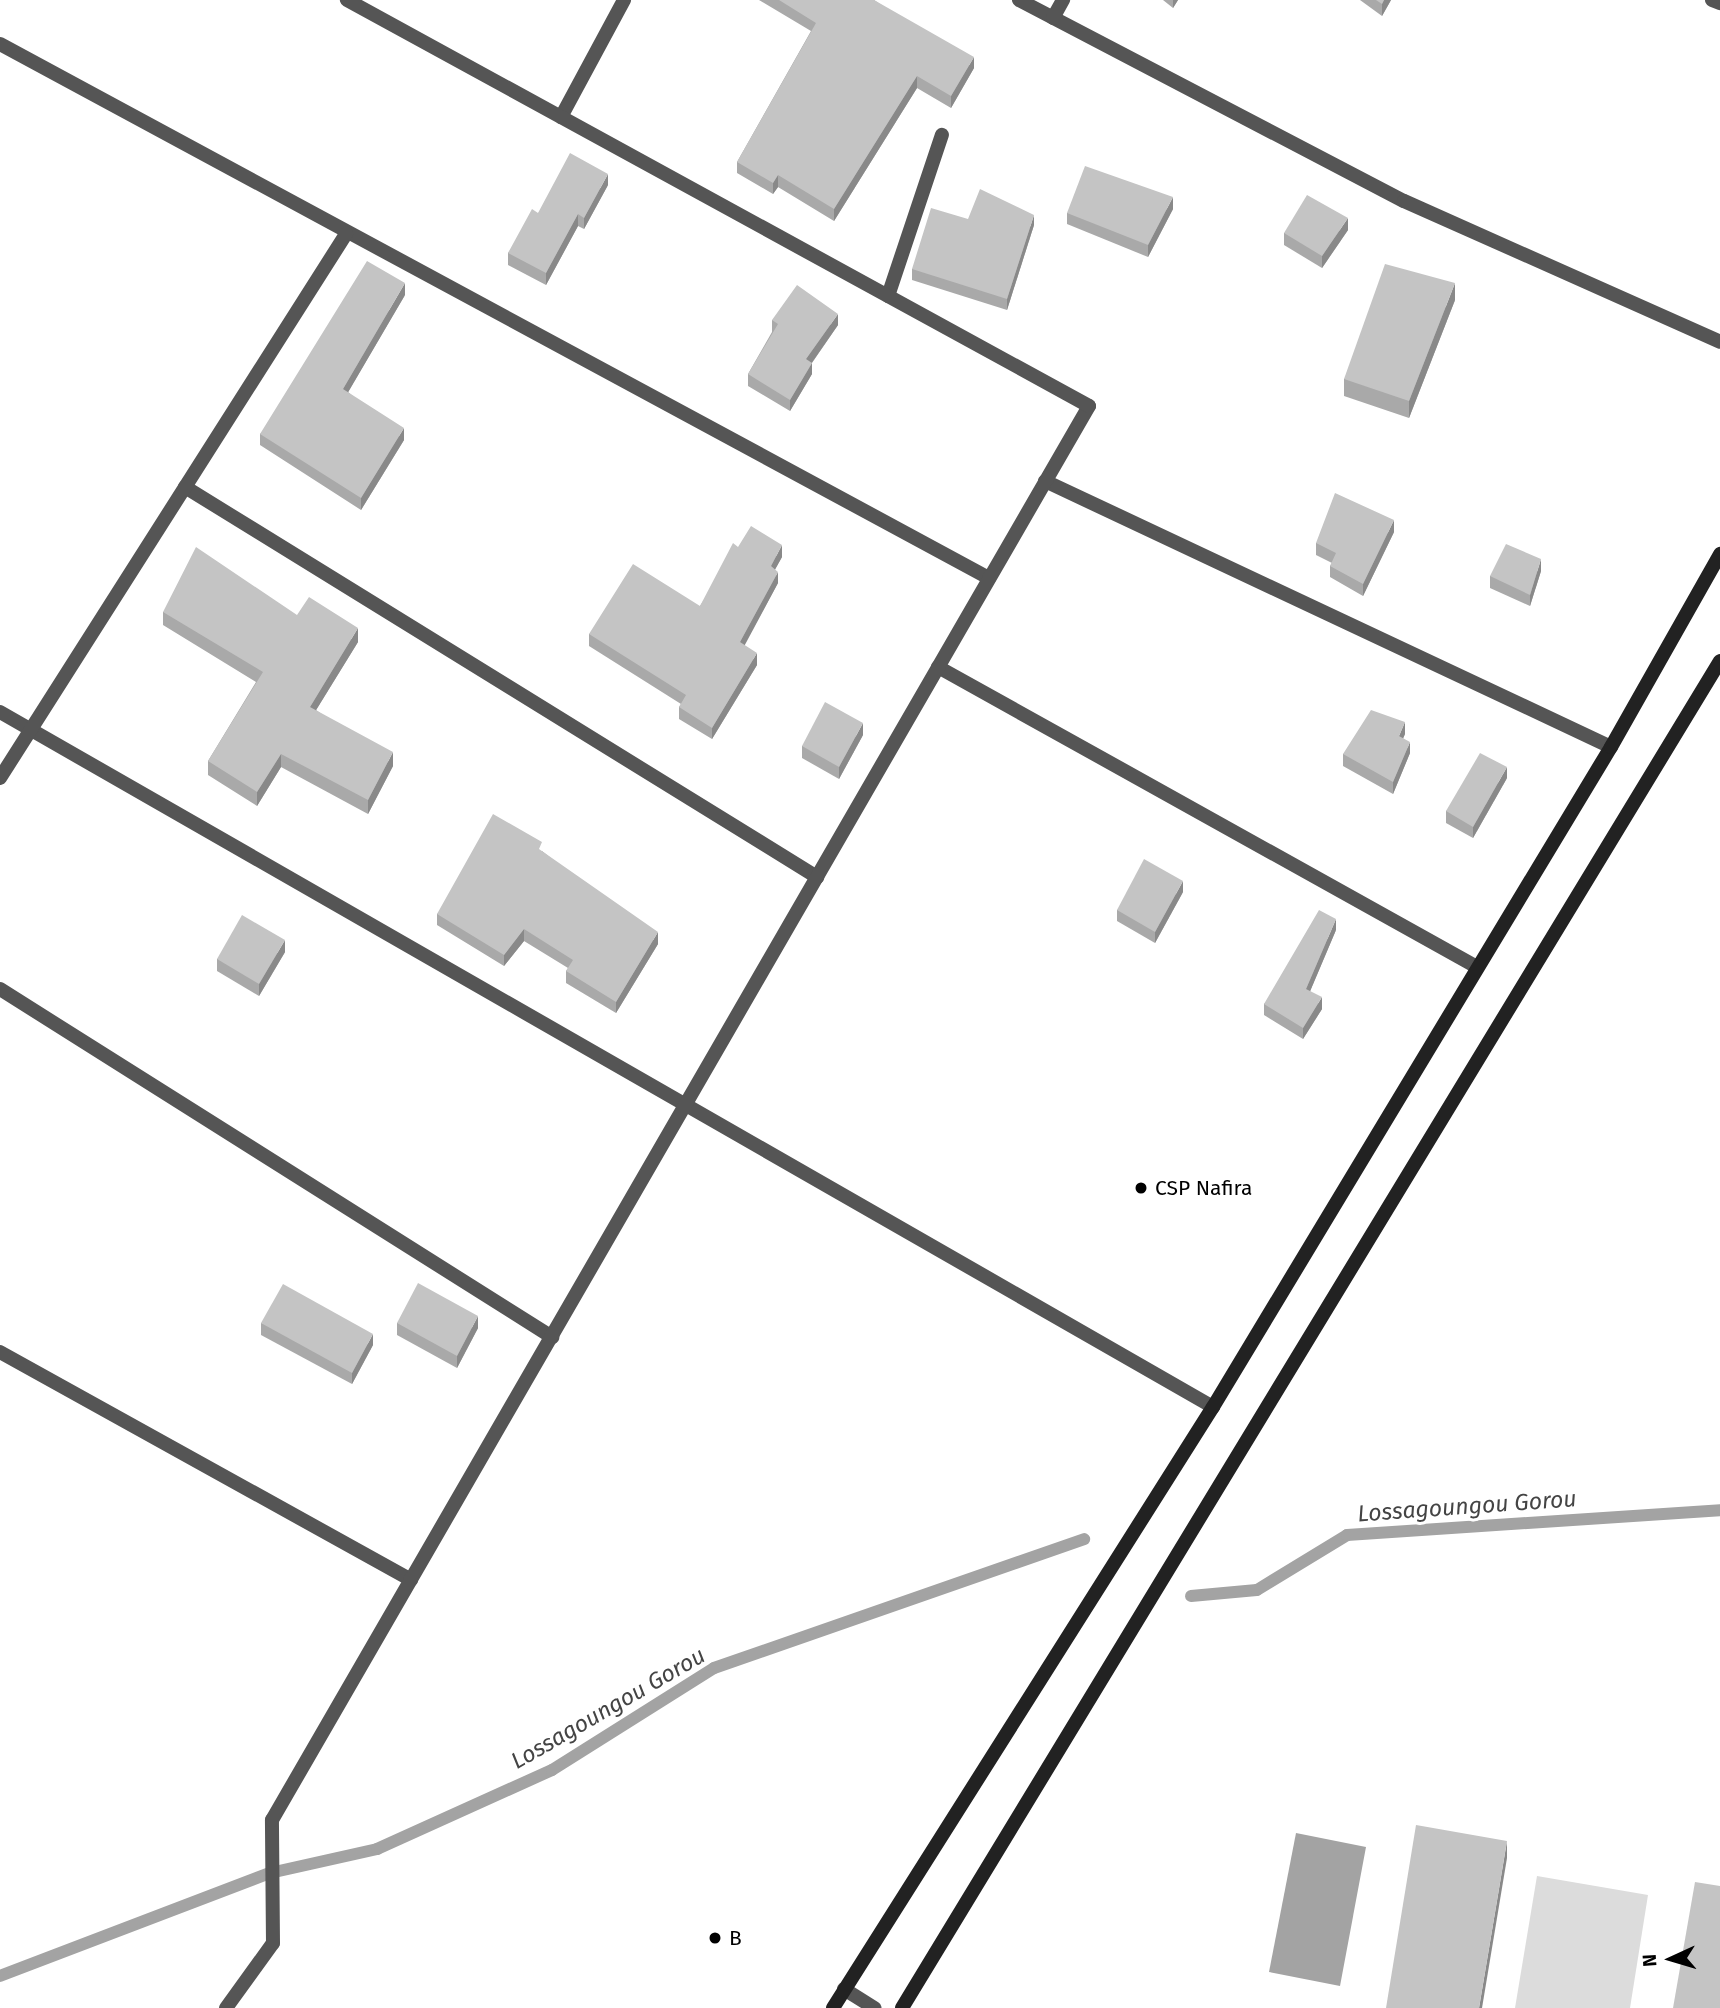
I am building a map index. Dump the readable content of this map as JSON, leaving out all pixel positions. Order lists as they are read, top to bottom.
{
  "water": ["Lossagoungou Gorou"],
  "places": ["CSP Nafira", "B"],
  "north": "left"
}
